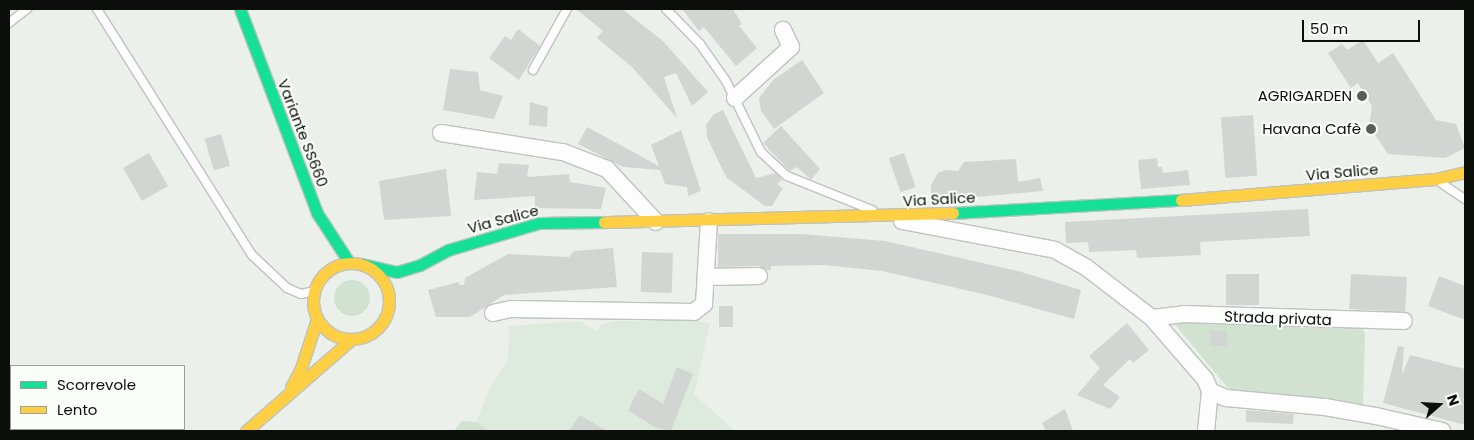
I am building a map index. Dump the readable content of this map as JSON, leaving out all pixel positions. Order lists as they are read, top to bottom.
{
  "streets": {
    "main road": ["Variante SS660", "Via Salice"],
    "street": ["Strada privata"]
  },
  "places": ["AGRIGARDEN", "Havana Cafè"],
  "legend": ["Scorrevole", "Lento"],
  "scale_bar": "50 m",
  "north": "right"
}
